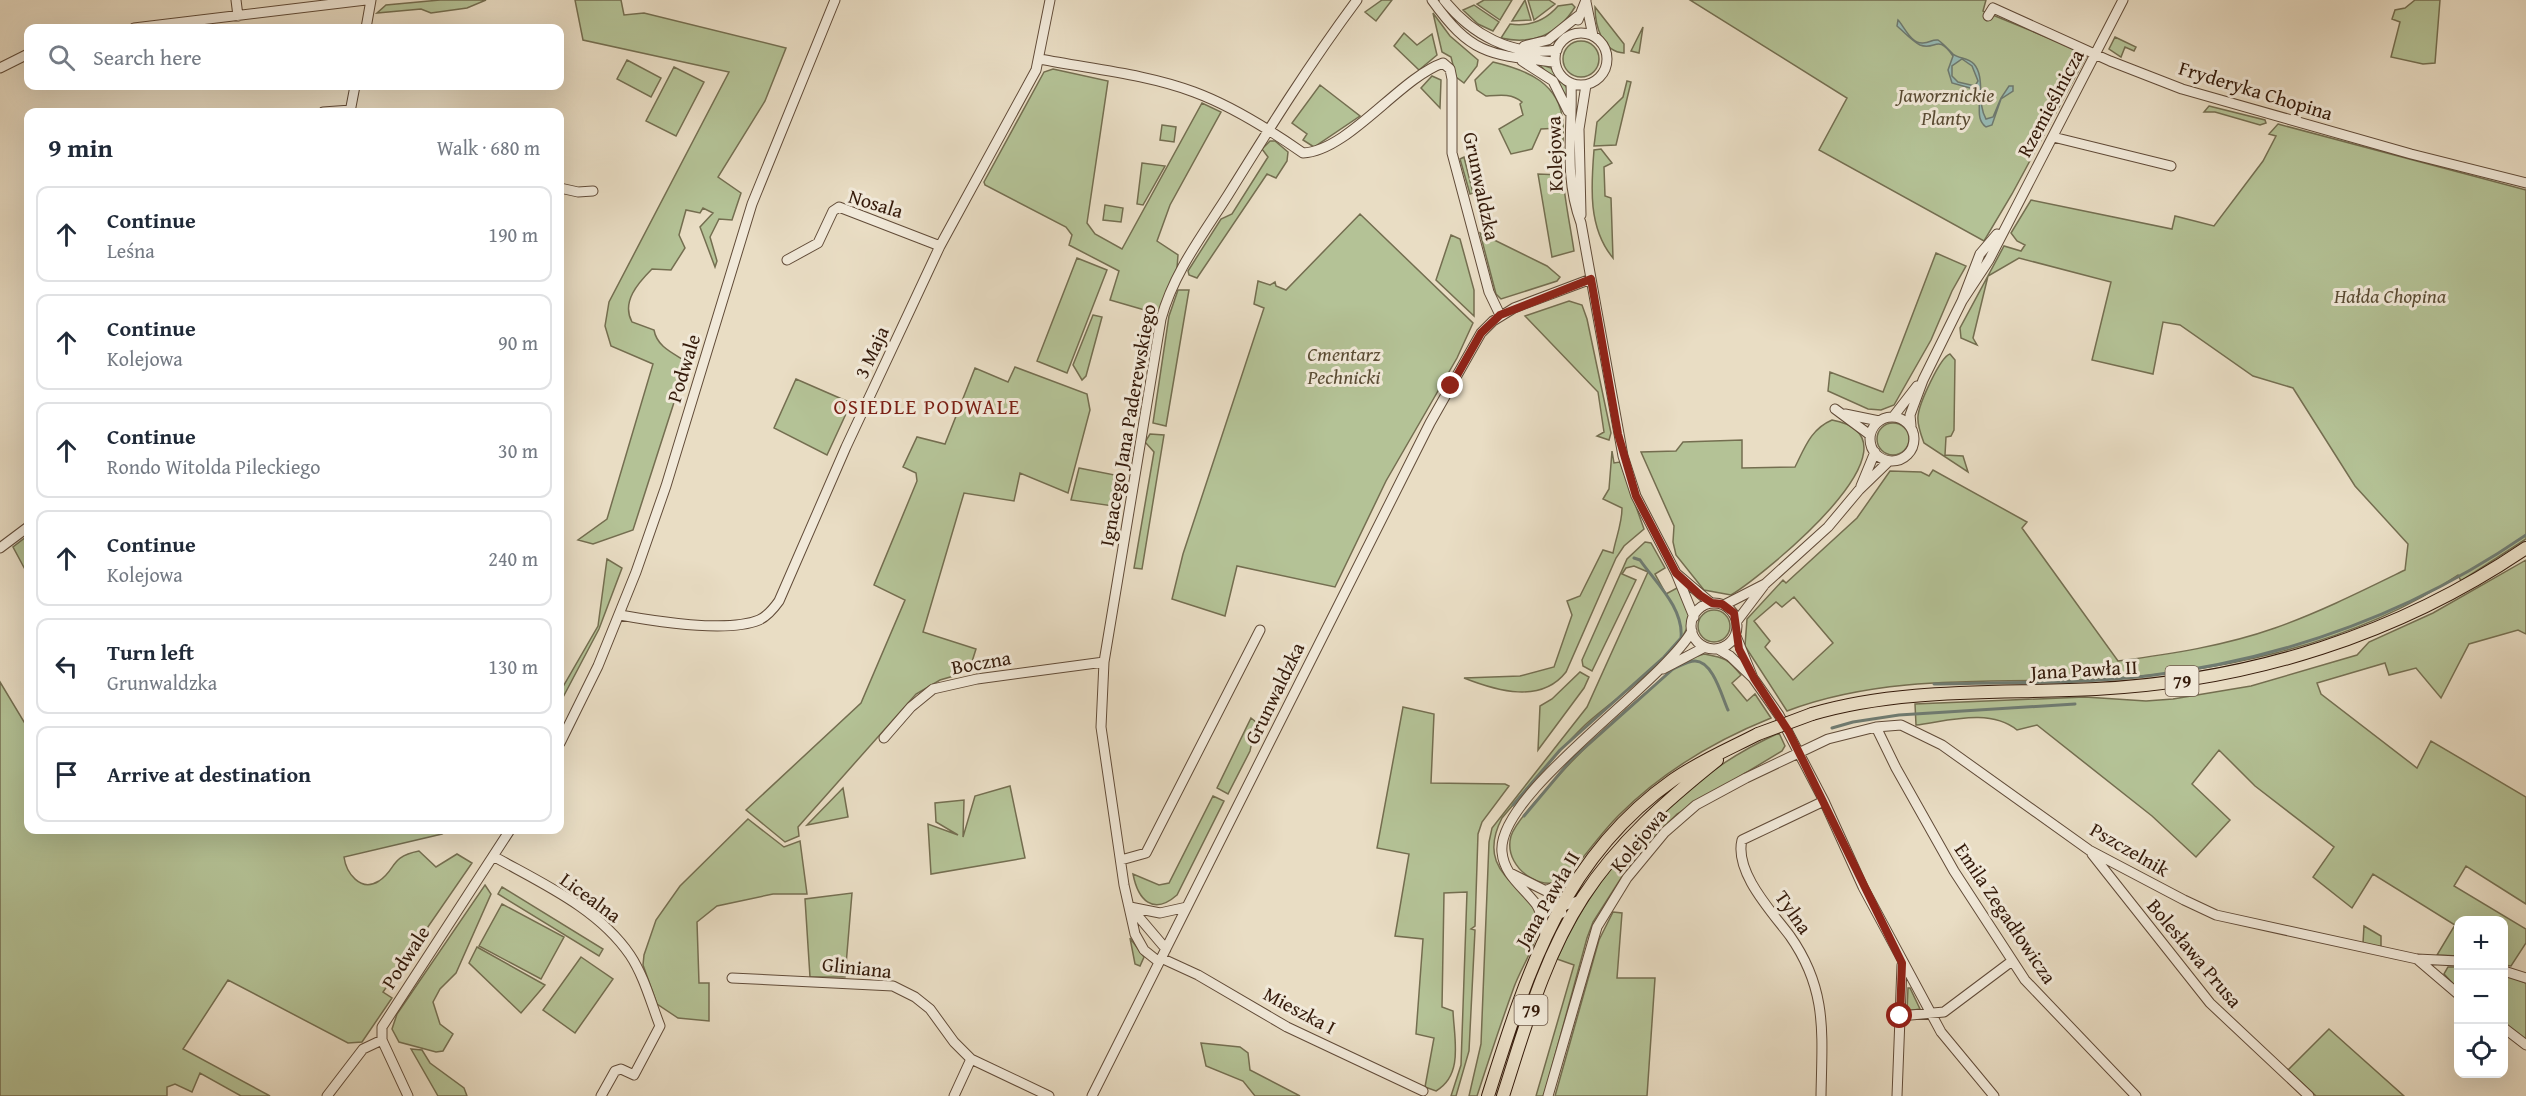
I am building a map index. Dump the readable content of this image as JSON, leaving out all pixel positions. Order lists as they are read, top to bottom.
{
  "streets": {
    "main road": ["Jana Pawła II", "79"],
    "street": [
      "Fryderyka Chopina",
      "Rzemieślnicza",
      "Kolejowa",
      "Grunwaldzka",
      "Nosala",
      "3 Maja",
      "Podwale",
      "Ignacego Jana Paderewskiego",
      "Boczna",
      "Pszczelnik",
      "Licealna",
      "Tylna",
      "Emila Zegadłowicza",
      "Bolesława Prusa",
      "Gliniana",
      "Mieszka I"
    ]
  },
  "crossings": [
    ["Fryderyka Chopina", "Rzemieślnicza"],
    ["Kolejowa", "Grunwaldzka"],
    ["Kolejowa", "Pszczelnik"],
    ["Grunwaldzka", "Ignacego Jana Paderewskiego"],
    ["Grunwaldzka", "Mieszka I"],
    ["Nosala", "3 Maja"],
    ["3 Maja", "Podwale"],
    ["Podwale", "Licealna"],
    ["Ignacego Jana Paderewskiego", "Boczna"],
    ["Ignacego Jana Paderewskiego", "Mieszka I"],
    ["Pszczelnik", "Emila Zegadłowicza"],
    ["Pszczelnik", "Bolesława Prusa"]
  ],
  "districts": ["OSIEDLE PODWALE"],
  "parks": ["Jaworznickie Planty", "Hałda Chopina", "Cmentarz Pechnicki"],
  "page": {
    "search": "Search here",
    "heading": ["9 min", "Walk · 680 m"],
    "list": [
      ["Continue", "Leśna", "190 m"],
      ["Continue", "Kolejowa", "90 m"],
      ["Continue", "Rondo Witolda Pileckiego", "30 m"],
      ["Continue", "Kolejowa", "240 m"],
      ["Turn left", "Grunwaldzka", "130 m"],
      "Arrive at destination"
    ],
    "map_buttons": ["+", "−"]
  }
}
